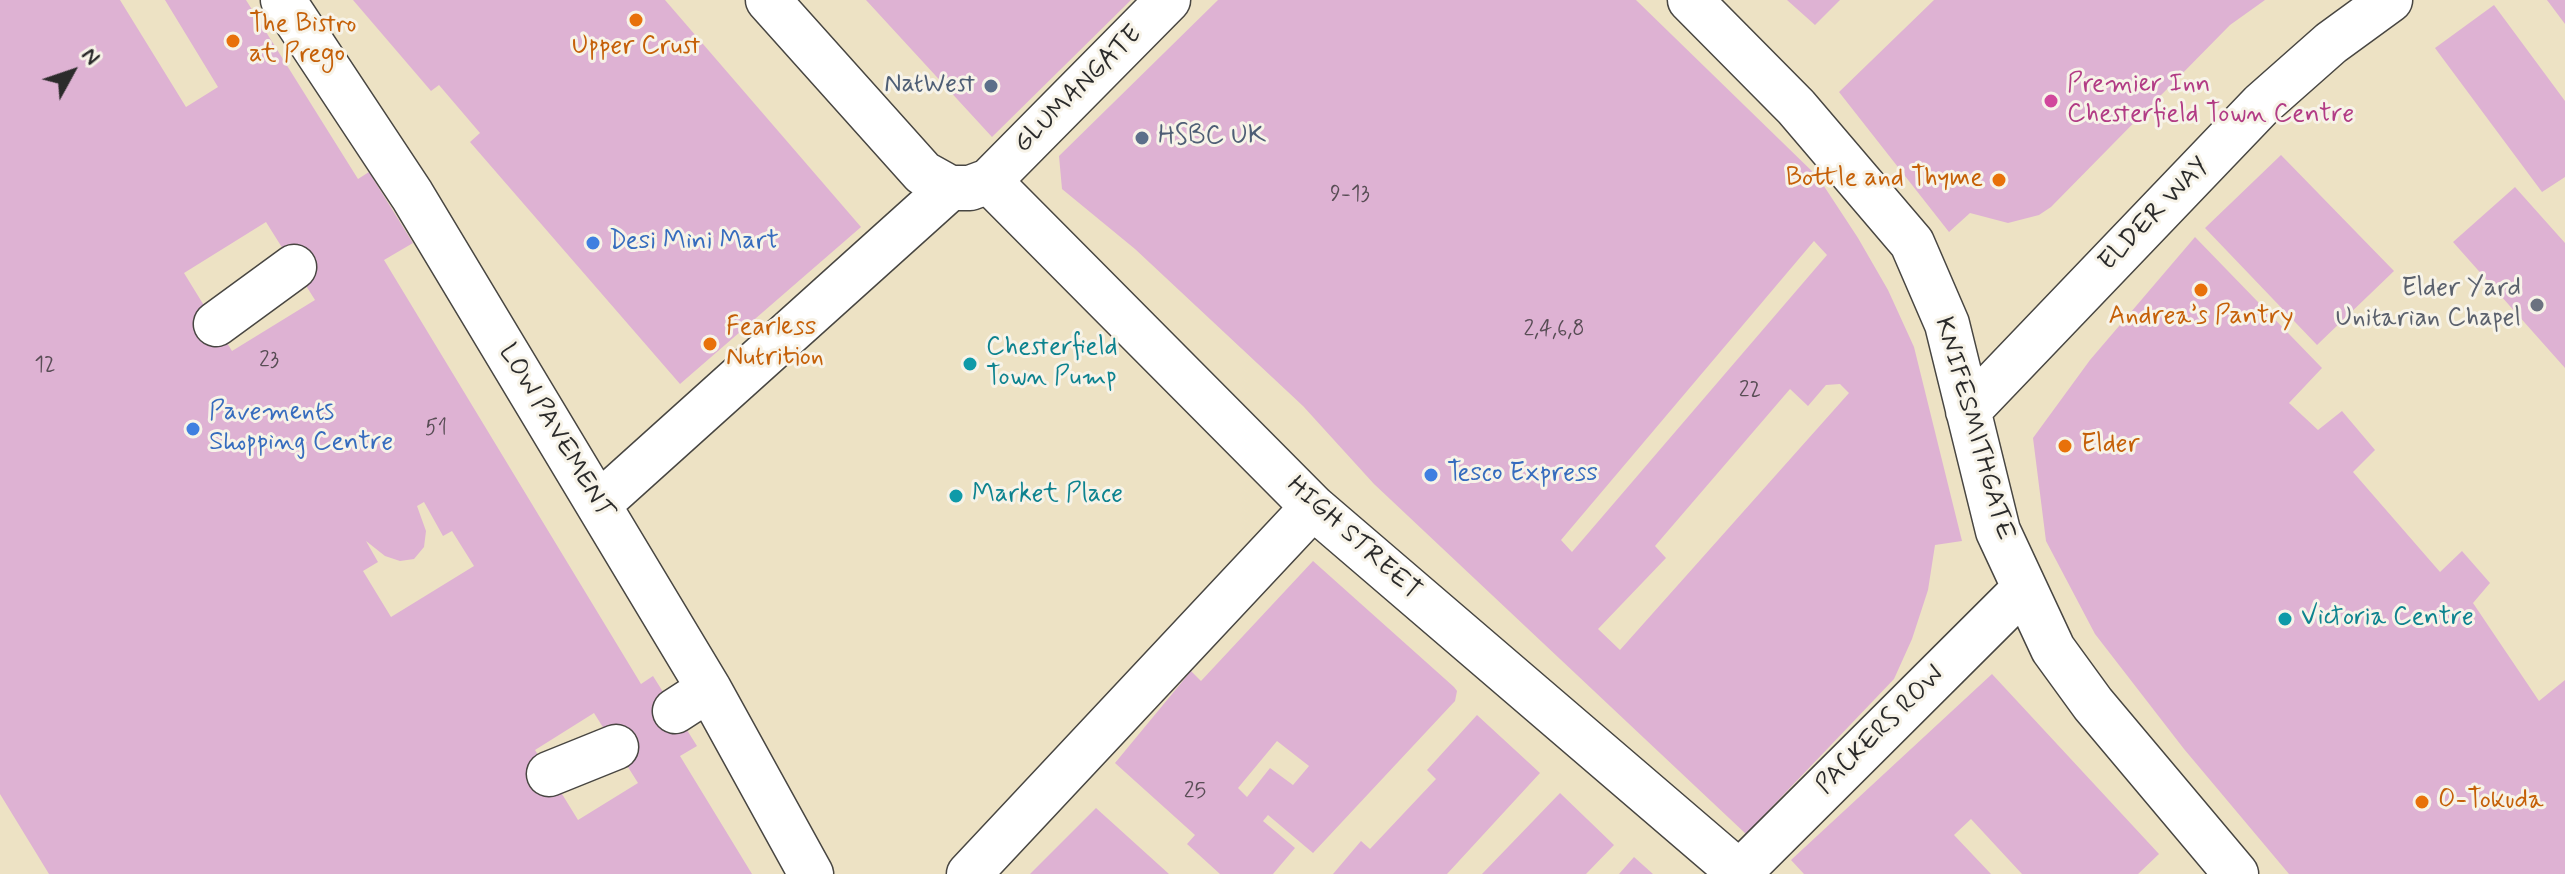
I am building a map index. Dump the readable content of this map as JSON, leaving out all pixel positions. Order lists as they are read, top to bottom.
{
  "streets": {
    "street": [
      "GLUMANGATE",
      "ELDER WAY",
      "KNIFESMITHGATE",
      "LOW PAVEMENT",
      "HIGH STREET",
      "PACKERS ROW"
    ]
  },
  "crossings": [
    ["GLUMANGATE", "HIGH STREET"],
    ["ELDER WAY", "KNIFESMITHGATE"],
    ["KNIFESMITHGATE", "PACKERS ROW"],
    ["HIGH STREET", "PACKERS ROW"]
  ],
  "places": [
    "Upper Crust",
    "The Bistro at Prego",
    "NatWest",
    "Premier Inn Chesterfield Town Centre",
    "HSBC UK",
    "Bottle and Thyme",
    "Desi Mini Mart",
    "Andrea’s Pantry",
    "Elder Yard Unitarian Chapel",
    "Fearless Nutrition",
    "Chesterfield Town Pump",
    "Pavements Shopping Centre",
    "Elder",
    "Tesco Express",
    "Market Place",
    "Victoria Centre",
    "O-Tokuda"
  ],
  "house_numbers": [
    "9-13",
    "2,4,6,8",
    "23",
    "12",
    "22",
    "51",
    "25"
  ],
  "north": "top right"
}
